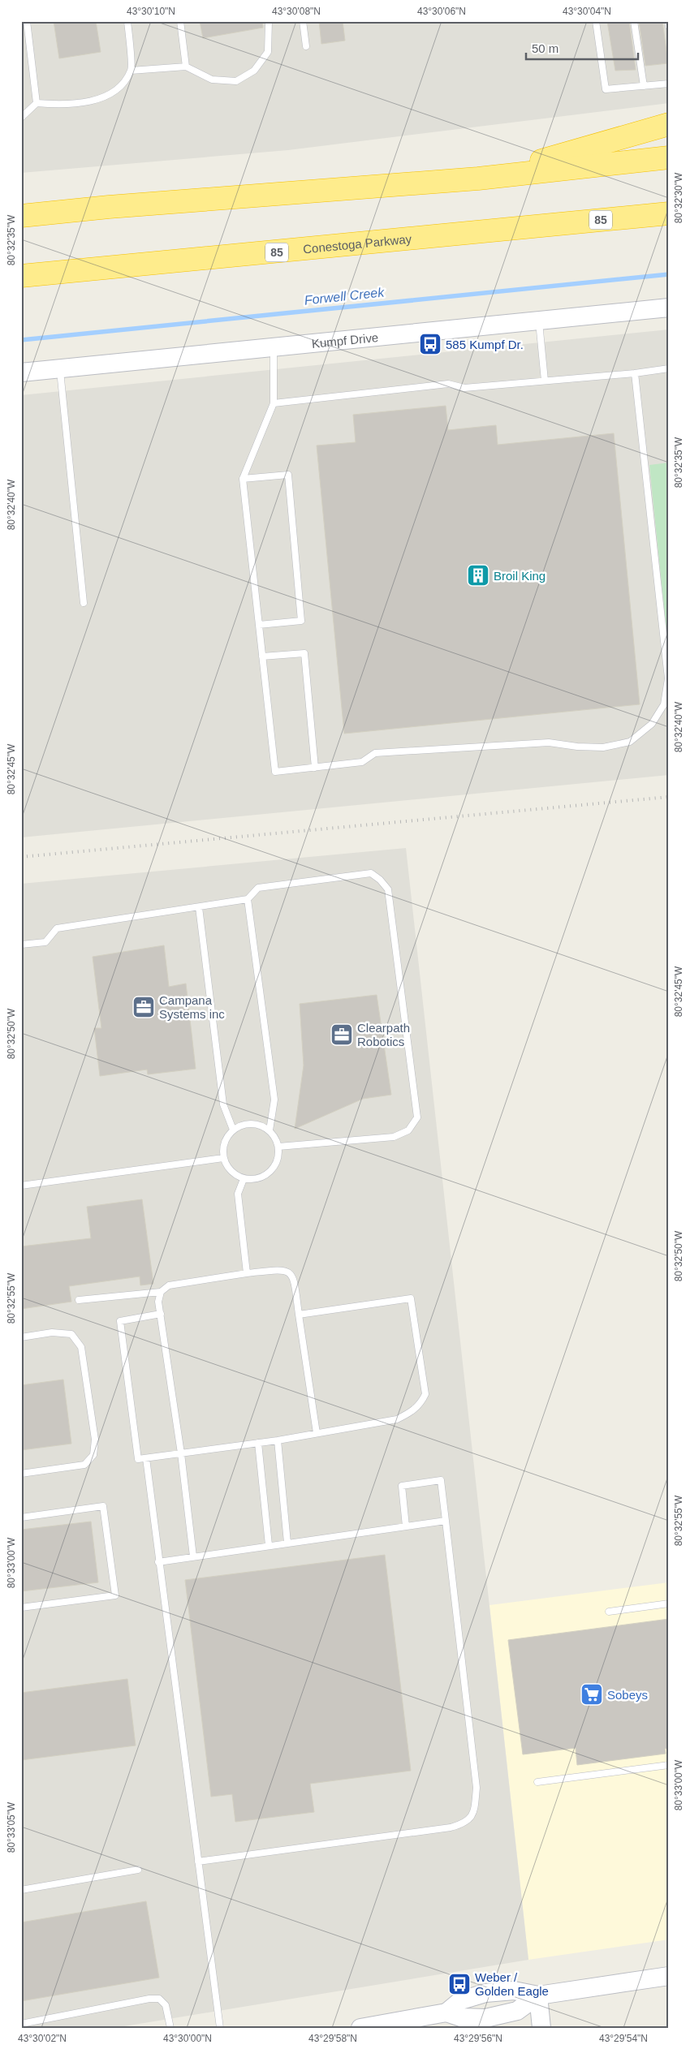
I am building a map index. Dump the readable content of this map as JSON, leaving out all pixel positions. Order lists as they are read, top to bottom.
{
  "streets": {
    "highway": ["85", "Conestoga Parkway"],
    "street": ["Kumpf Drive"]
  },
  "water": ["Forwell Creek"],
  "places": {
    "bus stop": ["585 Kumpf Dr.", "Weber / Golden Eagle"],
    "building": ["Broil King"],
    "office": ["Campana Systems inc", "Clearpath Robotics"],
    "supermarket": ["Sobeys"]
  },
  "scale_bar": "50 m",
  "coordinates": [
    "43°30'10\"N",
    "43°30'08\"N",
    "43°30'06\"N",
    "43°30'04\"N",
    "80°32'30\"W",
    "80°32'35\"W",
    "80°32'40\"W",
    "80°32'45\"W",
    "80°32'50\"W",
    "80°32'55\"W",
    "80°33'00\"W",
    "80°33'05\"W",
    "43°30'02\"N",
    "43°30'00\"N",
    "43°29'58\"N",
    "43°29'56\"N",
    "43°29'54\"N"
  ]
}
